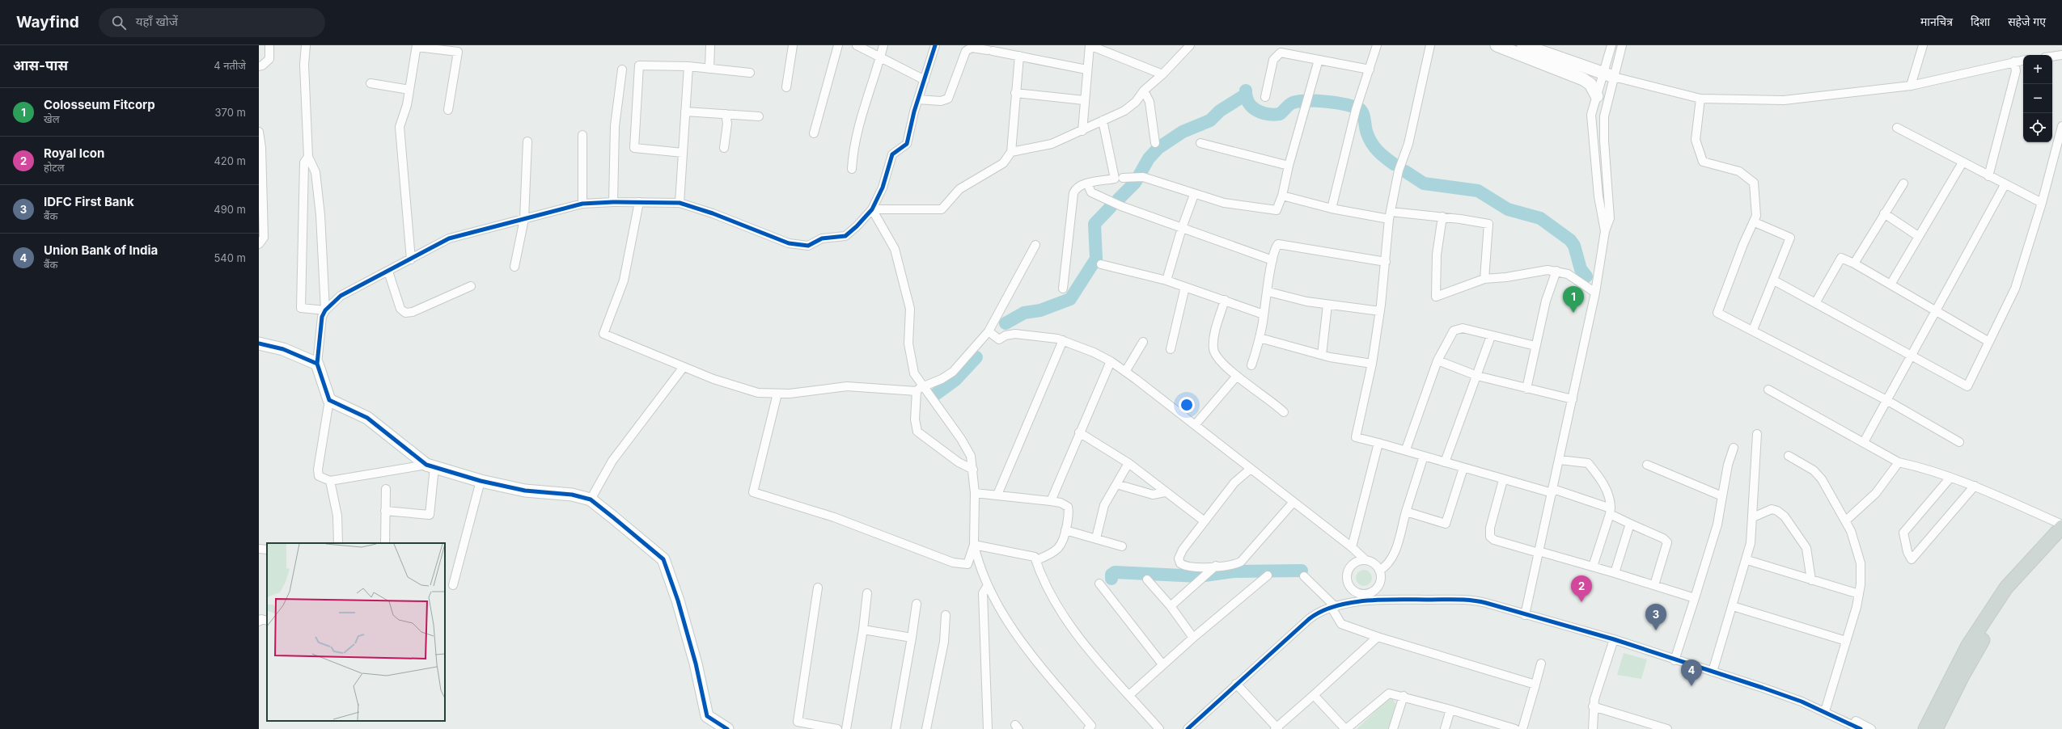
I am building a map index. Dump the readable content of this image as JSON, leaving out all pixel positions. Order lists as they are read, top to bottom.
{
  "page": {
    "header": "Wayfind",
    "search": "यहाँ खोजें",
    "nav": ["मानचित्र", "दिशा", "सहेजे गए"],
    "heading": ["आस-पास", "4 नतीजे"],
    "map_buttons": ["+", "−"],
    "list": [
      {
        "mark": "1",
        "name": "Colosseum Fitcorp",
        "note": "खेल",
        "value": "370 m"
      },
      {
        "mark": "2",
        "name": "Royal Icon",
        "note": "होटल",
        "value": "420 m"
      },
      {
        "mark": "3",
        "name": "IDFC First Bank",
        "note": "बैंक",
        "value": "490 m"
      },
      {
        "mark": "4",
        "name": "Union Bank of India",
        "note": "बैंक",
        "value": "540 m"
      }
    ],
    "pins": [
      "1",
      "2",
      "3",
      "4"
    ]
  }
}
